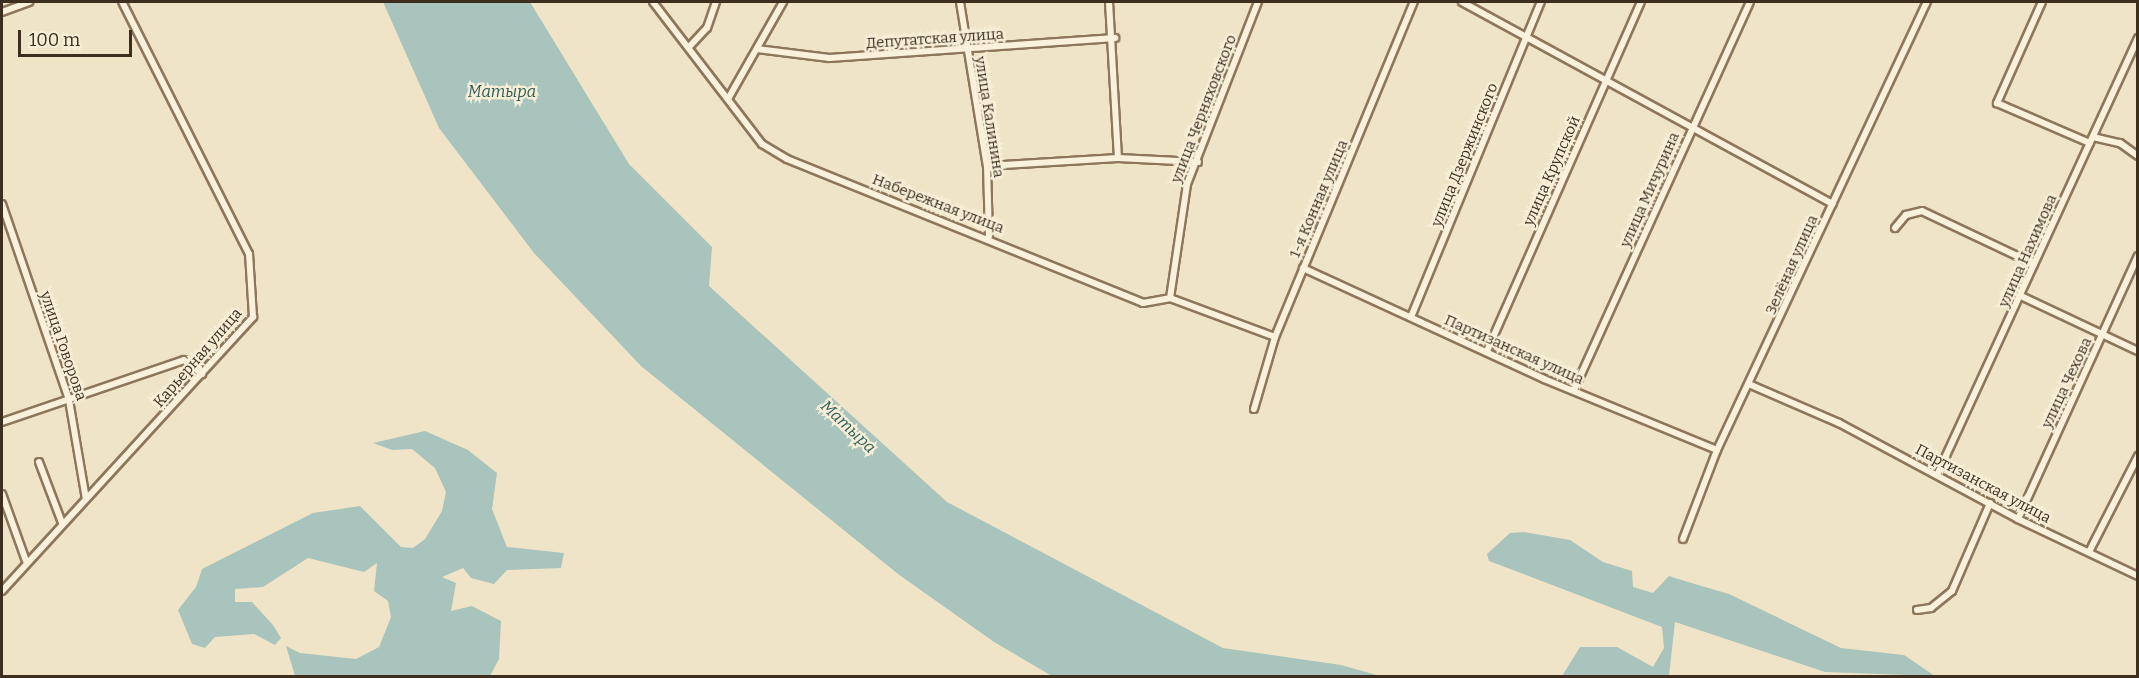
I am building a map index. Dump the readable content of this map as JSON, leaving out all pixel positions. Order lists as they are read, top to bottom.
{
  "streets": {
    "street": [
      "Депутатская улица",
      "улица Черняховского",
      "улица Калинина",
      "улица Дзержинского",
      "улица Крупской",
      "улица Мичурина",
      "1-я Конная улица",
      "Набережная улица",
      "улица Нахимова",
      "Зелёная улица",
      "улица Говорова",
      "Партизанская улица",
      "Карьерная улица",
      "улица Чехова"
    ]
  },
  "crossings": [
    ["Депутатская улица", "улица Калинина"],
    ["улица Черняховского", "Набережная улица"],
    ["улица Калинина", "Набережная улица"],
    ["улица Дзержинского", "Партизанская улица"],
    ["улица Крупской", "Партизанская улица"],
    ["улица Мичурина", "Партизанская улица"],
    ["1-я Конная улица", "Набережная улица"],
    ["1-я Конная улица", "Партизанская улица"],
    ["улица Нахимова", "Партизанская улица"],
    ["Зелёная улица", "Партизанская улица"],
    ["улица Говорова", "Карьерная улица"],
    ["Партизанская улица", "улица Чехова"]
  ],
  "water": ["Матыра"],
  "scale_bar": "100 m"
}
